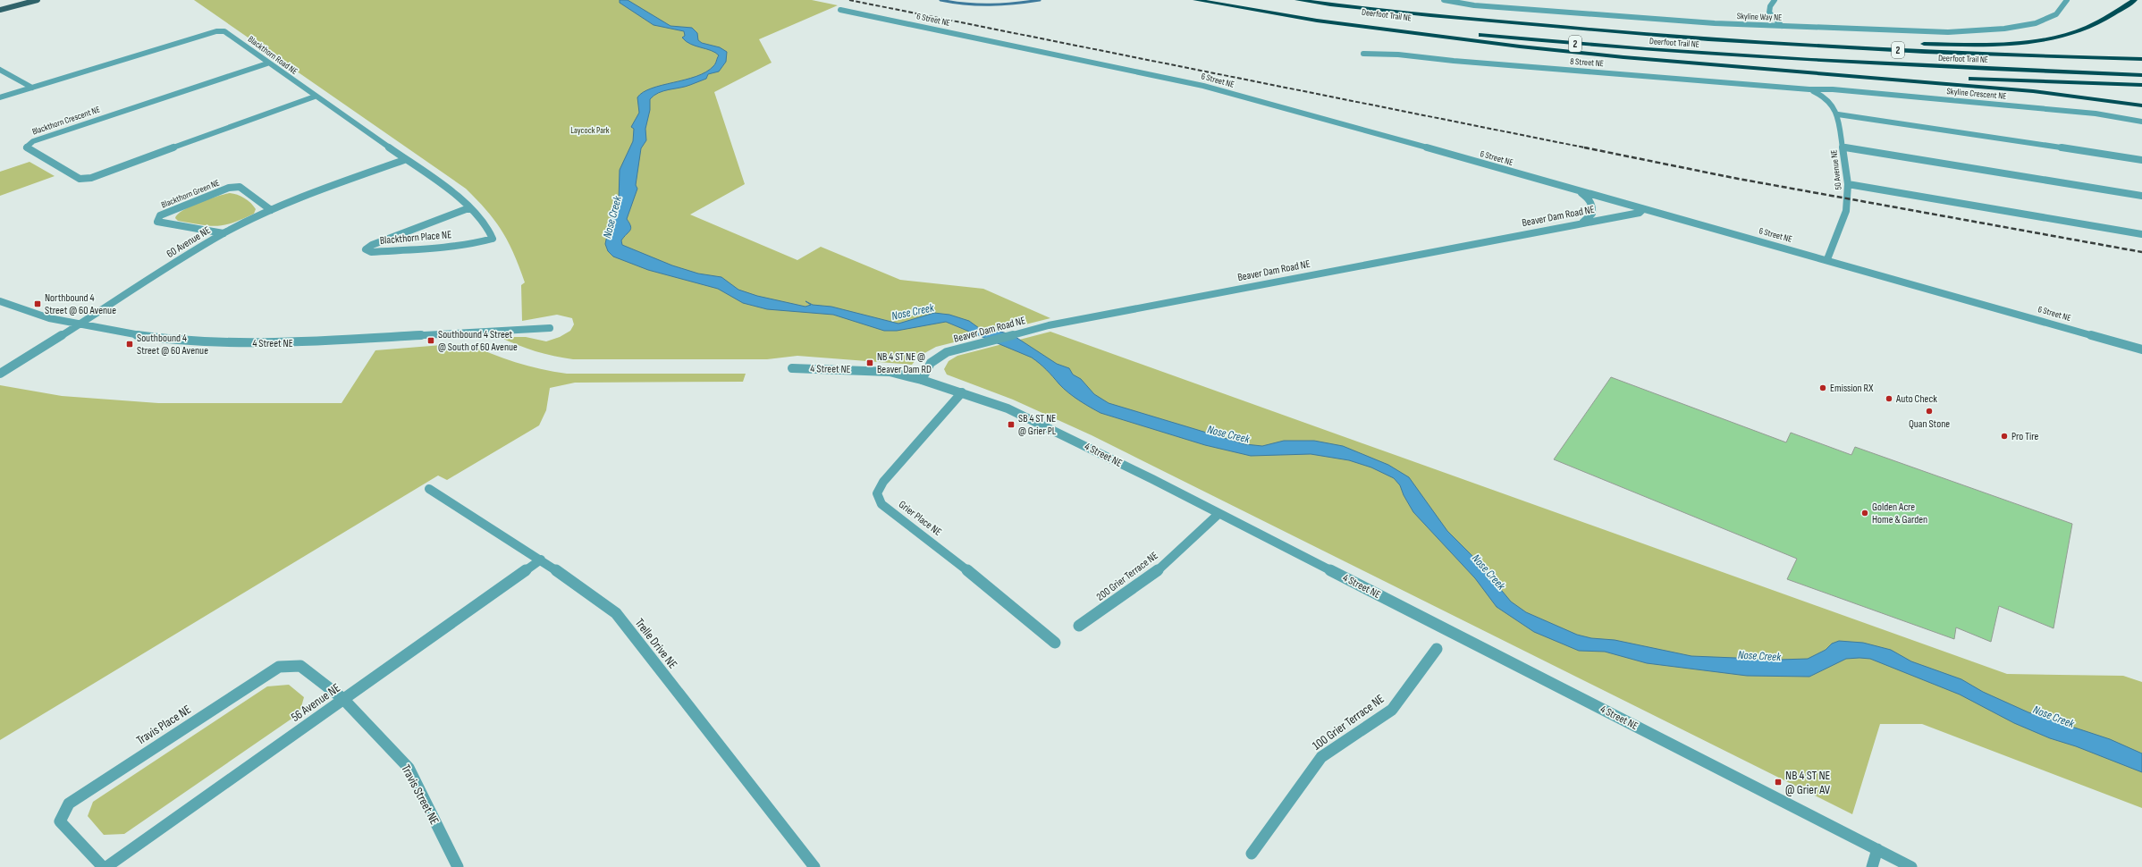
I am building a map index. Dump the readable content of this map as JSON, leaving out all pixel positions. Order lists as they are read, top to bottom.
{
  "streets": {
    "highway": ["Deerfoot Trail NE", "2"],
    "street": [
      "Skyline Way NE",
      "6 Street NE",
      "Blackthorn Road NE",
      "8 Street NE",
      "Skyline Crescent NE",
      "Blackthorn Crescent NE",
      "50 Avenue NE",
      "Blackthorn Green NE",
      "Beaver Dam Road NE",
      "Blackthorn Place NE",
      "60 Avenue NE",
      "4 Street NE",
      "Grier Place NE",
      "200 Grier Terrace NE",
      "Trelle Drive NE",
      "56 Avenue NE",
      "100 Grier Terrace NE",
      "Travis Place NE",
      "Travis Street NE"
    ]
  },
  "crossings": [
    ["6 Street NE", "50 Avenue NE"],
    ["6 Street NE", "Beaver Dam Road NE"],
    ["Blackthorn Road NE", "Blackthorn Crescent NE"],
    ["Blackthorn Road NE", "Blackthorn Place NE"],
    ["Blackthorn Road NE", "60 Avenue NE"],
    ["8 Street NE", "Skyline Crescent NE"],
    ["8 Street NE", "50 Avenue NE"],
    ["Skyline Crescent NE", "50 Avenue NE"],
    ["Blackthorn Green NE", "60 Avenue NE"],
    ["Beaver Dam Road NE", "4 Street NE"],
    ["60 Avenue NE", "4 Street NE"],
    ["4 Street NE", "Grier Place NE"],
    ["4 Street NE", "200 Grier Terrace NE"],
    ["Trelle Drive NE", "56 Avenue NE"],
    ["56 Avenue NE", "Travis Place NE"],
    ["56 Avenue NE", "Travis Street NE"],
    ["Travis Place NE", "Travis Street NE"]
  ],
  "water": ["Nose Creek"],
  "parks": ["Laycock Park"],
  "places": {
    "transit": [
      "Northbound 4 Street @ 60 Avenue",
      "Southbound 4 Street @ South of 60 Avenue",
      "Southbound 4 Street @ 60 Avenue",
      "NB 4 ST NE @ Beaver Dam RD",
      "SB 4 ST NE @ Grier PL",
      "NB 4 ST NE @ Grier AV"
    ],
    "other": [
      "Emission RX",
      "Auto Check",
      "Quan Stone",
      "Pro Tire",
      "Golden Acre Home & Garden"
    ]
  }
}
